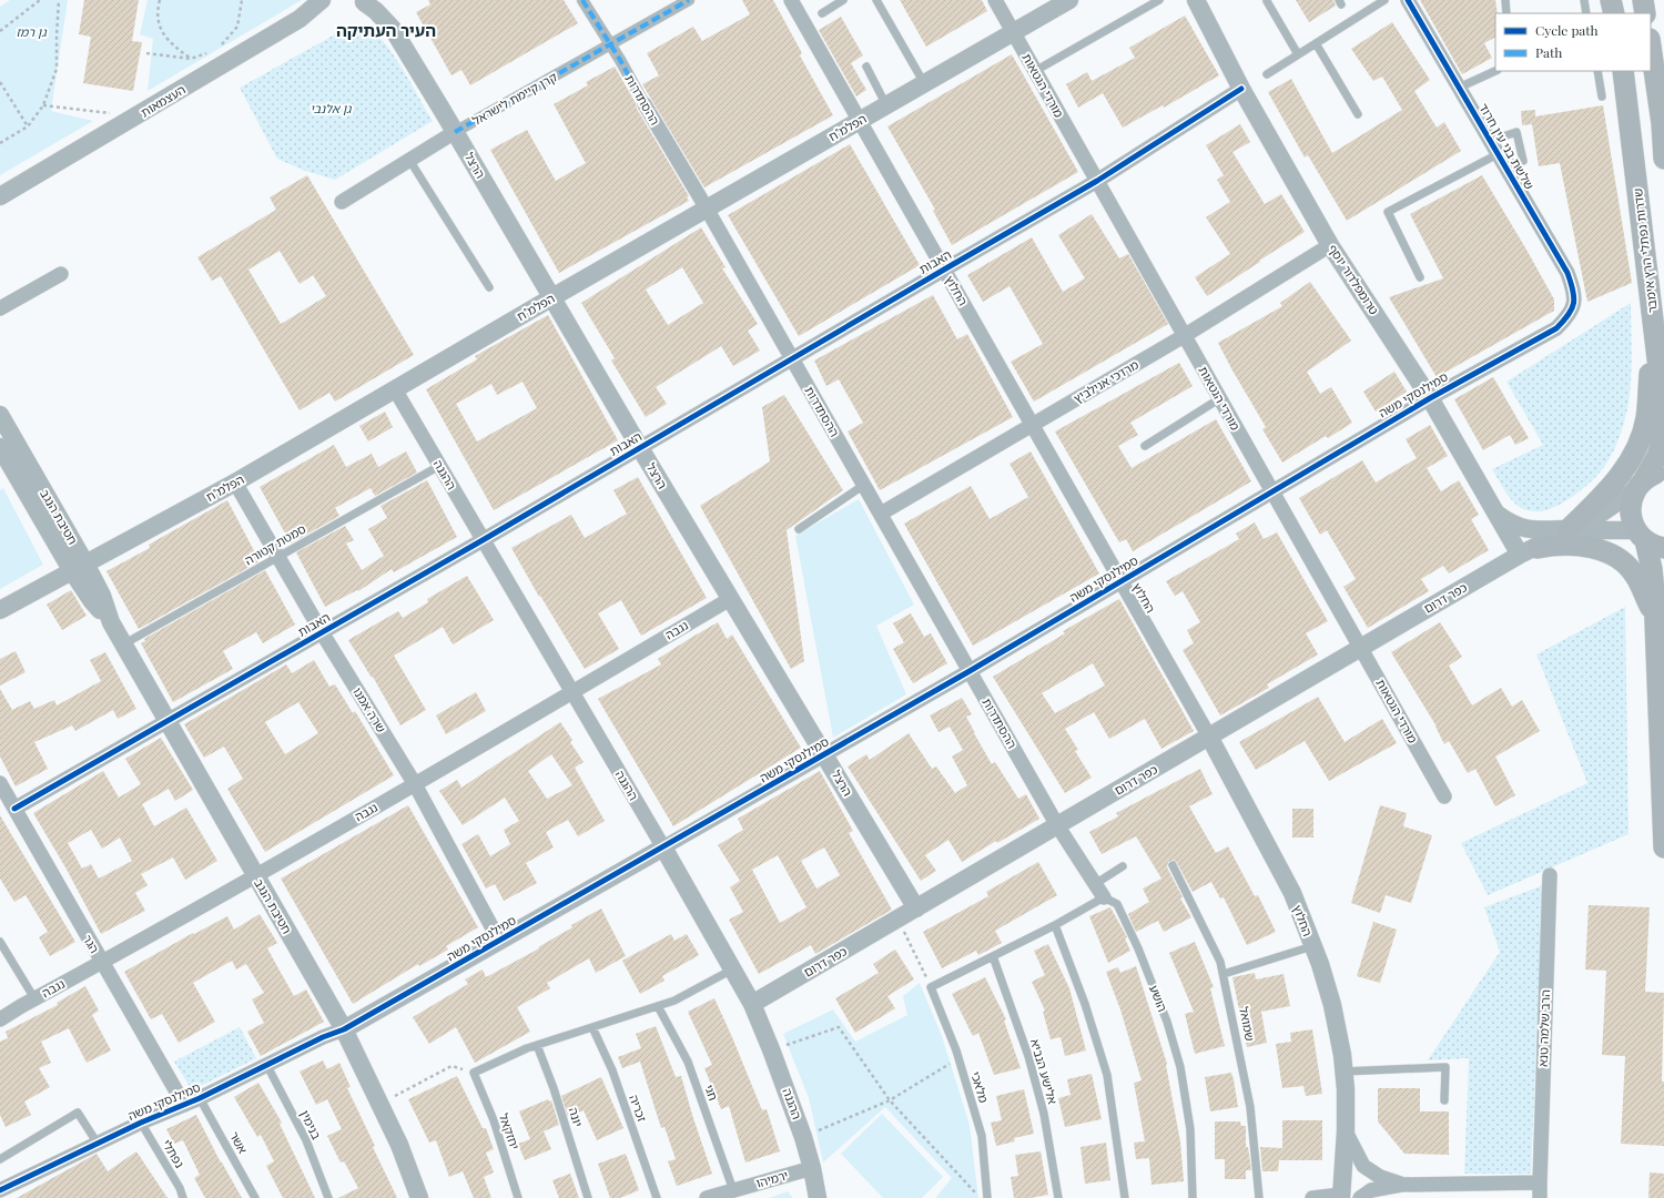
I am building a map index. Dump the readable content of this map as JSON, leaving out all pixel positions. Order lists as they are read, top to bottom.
{
  "streets": {
    "main road": ["שדרות נפתלי הרץ אימבר"],
    "street": [
      "מורדי הגטאות",
      "קרן קיימת לישראל",
      "ההסתדרות",
      "העצמאות",
      "הפלמ\"ח",
      "שלשת בני עין חרוד",
      "הרצל",
      "האבות",
      "טרומפלדור יוסף",
      "החלוץ",
      "מרדכי אנילביץ",
      "סמילנסקי משה",
      "ההגנה",
      "חטיבת הנגב",
      "כפר דרום",
      "נגבה",
      "שרה אמנו",
      "הגר",
      "הושע",
      "הרב שלמה טנא",
      "ירמיהו"
    ],
    "lane": [
      "סמטת קטורה",
      "שמואל",
      "אלישע הנביא",
      "מלאכי",
      "חגי",
      "זכריה",
      "יונה",
      "בנימין",
      "יחזקאל",
      "אשר",
      "נפתלי"
    ]
  },
  "crossings": [
    ["מורדי הגטאות", "הפלמ\"ח"],
    ["מורדי הגטאות", "האבות"],
    ["מורדי הגטאות", "מרדכי אנילביץ"],
    ["מורדי הגטאות", "סמילנסקי משה"],
    ["מורדי הגטאות", "כפר דרום"],
    ["קרן קיימת לישראל", "ההסתדרות"],
    ["קרן קיימת לישראל", "הרצל"],
    ["ההסתדרות", "הפלמ\"ח"],
    ["ההסתדרות", "האבות"],
    ["ההסתדרות", "מרדכי אנילביץ"],
    ["ההסתדרות", "סמילנסקי משה"],
    ["ההסתדרות", "כפר דרום"],
    ["ההסתדרות", "הושע"],
    ["הפלמ\"ח", "הרצל"],
    ["הפלמ\"ח", "החלוץ"],
    ["הפלמ\"ח", "ההגנה"],
    ["הפלמ\"ח", "חטיבת הנגב"],
    ["הפלמ\"ח", "שרה אמנו"],
    ["שלשת בני עין חרוד", "סמילנסקי משה"],
    ["הרצל", "האבות"],
    ["הרצל", "סמילנסקי משה"],
    ["הרצל", "כפר דרום"],
    ["הרצל", "נגבה"],
    ["שדרות נפתלי הרץ אימבר", "כפר דרום"],
    ["האבות", "טרומפלדור יוסף"],
    ["האבות", "החלוץ"],
    ["האבות", "ההגנה"],
    ["האבות", "חטיבת הנגב"],
    ["האבות", "שרה אמנו"],
    ["האבות", "הגר"],
    ["טרומפלדור יוסף", "מרדכי אנילביץ"],
    ["טרומפלדור יוסף", "סמילנסקי משה"],
    ["טרומפלדור יוסף", "כפר דרום"],
    ["החלוץ", "מרדכי אנילביץ"],
    ["החלוץ", "סמילנסקי משה"],
    ["החלוץ", "כפר דרום"],
    ["סמילנסקי משה", "ההגנה"],
    ["סמילנסקי משה", "חטיבת הנגב"],
    ["סמילנסקי משה", "שרה אמנו"],
    ["סמילנסקי משה", "הגר"],
    ["סמילנסקי משה", "בנימין"],
    ["סמילנסקי משה", "אשר"],
    ["סמילנסקי משה", "נפתלי"],
    ["ההגנה", "סמטת קטורה"],
    ["ההגנה", "כפר דרום"],
    ["ההגנה", "נגבה"],
    ["ההגנה", "ירמיהו"],
    ["חטיבת הנגב", "סמטת קטורה"],
    ["חטיבת הנגב", "נגבה"],
    ["סמטת קטורה", "שרה אמנו"],
    ["כפר דרום", "הושע"],
    ["נגבה", "שרה אמנו"],
    ["נגבה", "הגר"],
    ["חגי", "ירמיהו"]
  ],
  "districts": ["העיר העתיקה"],
  "parks": ["גן רמז", "גן אלנבי"],
  "legend": ["Cycle path", "Path"]
}
